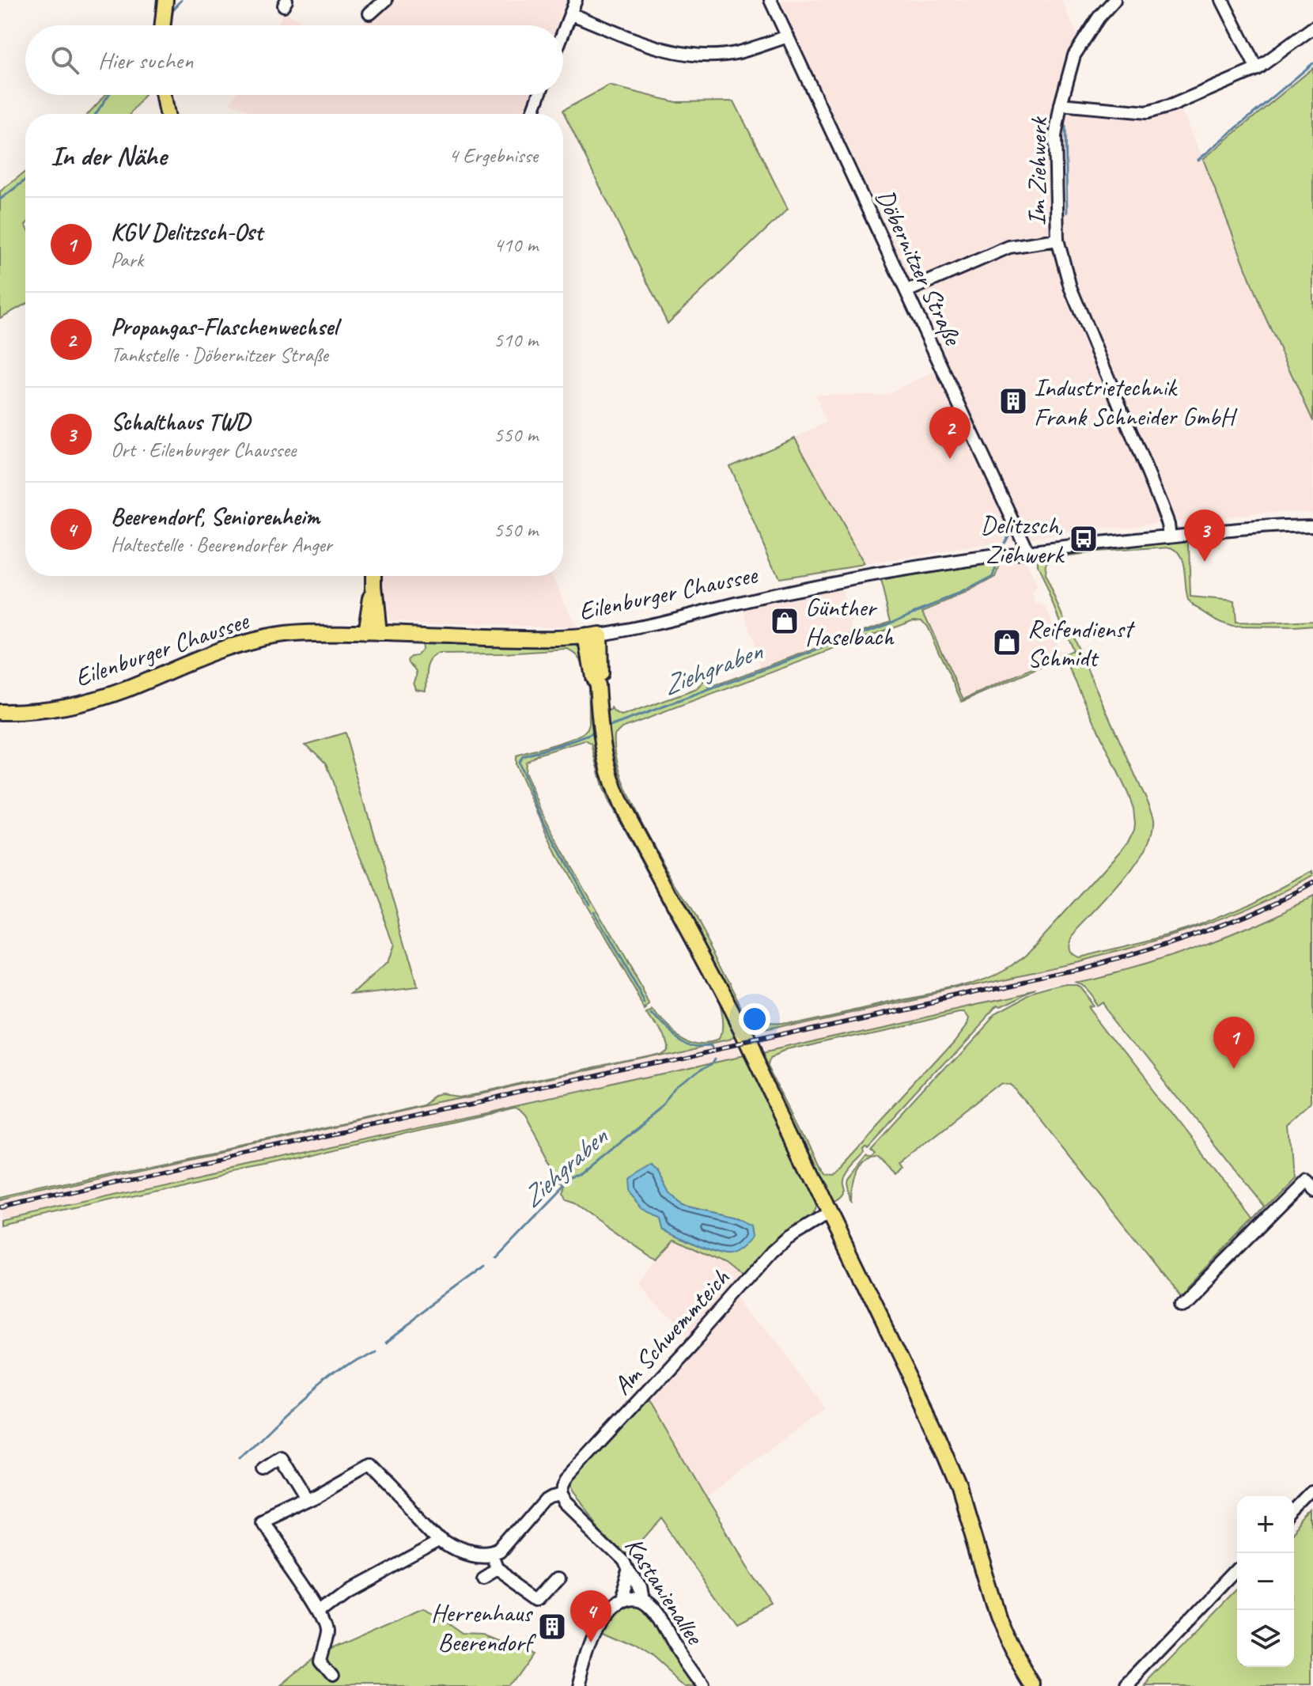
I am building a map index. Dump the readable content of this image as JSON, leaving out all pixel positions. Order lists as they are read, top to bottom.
{
  "streets": {
    "main road": ["Eilenburger Chaussee"],
    "street": [
      "Im Ziehwerk",
      "Döbernitzer Straße",
      "Am Schwemmteich",
      "Kastanienallee"
    ]
  },
  "crossings": [
    ["Im Ziehwerk", "Döbernitzer Straße"],
    ["Im Ziehwerk", "Eilenburger Chaussee"],
    ["Döbernitzer Straße", "Eilenburger Chaussee"],
    ["Am Schwemmteich", "Kastanienallee"]
  ],
  "water": ["Ziehgraben"],
  "places": {
    "building": ["Industrietechnik Frank Schneider GmbH", "Herrenhaus Beerendorf"],
    "bus stop": ["Delitzsch, Ziehwerk"],
    "shop": ["Günther Haselbach", "Reifendienst Schmidt"]
  },
  "page": {
    "search": "Hier suchen",
    "heading": ["In der Nähe", "4 Ergebnisse"],
    "list": [
      {
        "mark": "1",
        "name": "KGV Delitzsch-Ost",
        "note": "Park",
        "value": "410 m"
      },
      {
        "mark": "2",
        "name": "Propangas-Flaschenwechsel",
        "note": "Tankstelle · Döbernitzer Straße",
        "value": "510 m"
      },
      {
        "mark": "3",
        "name": "Schalthaus TWD",
        "note": "Ort · Eilenburger Chaussee",
        "value": "550 m"
      },
      {
        "mark": "4",
        "name": "Beerendorf, Seniorenheim",
        "note": "Haltestelle · Beerendorfer Anger",
        "value": "550 m"
      }
    ],
    "pins": [
      "2",
      "3",
      "1",
      "4"
    ],
    "map_buttons": ["+", "−"]
  }
}
